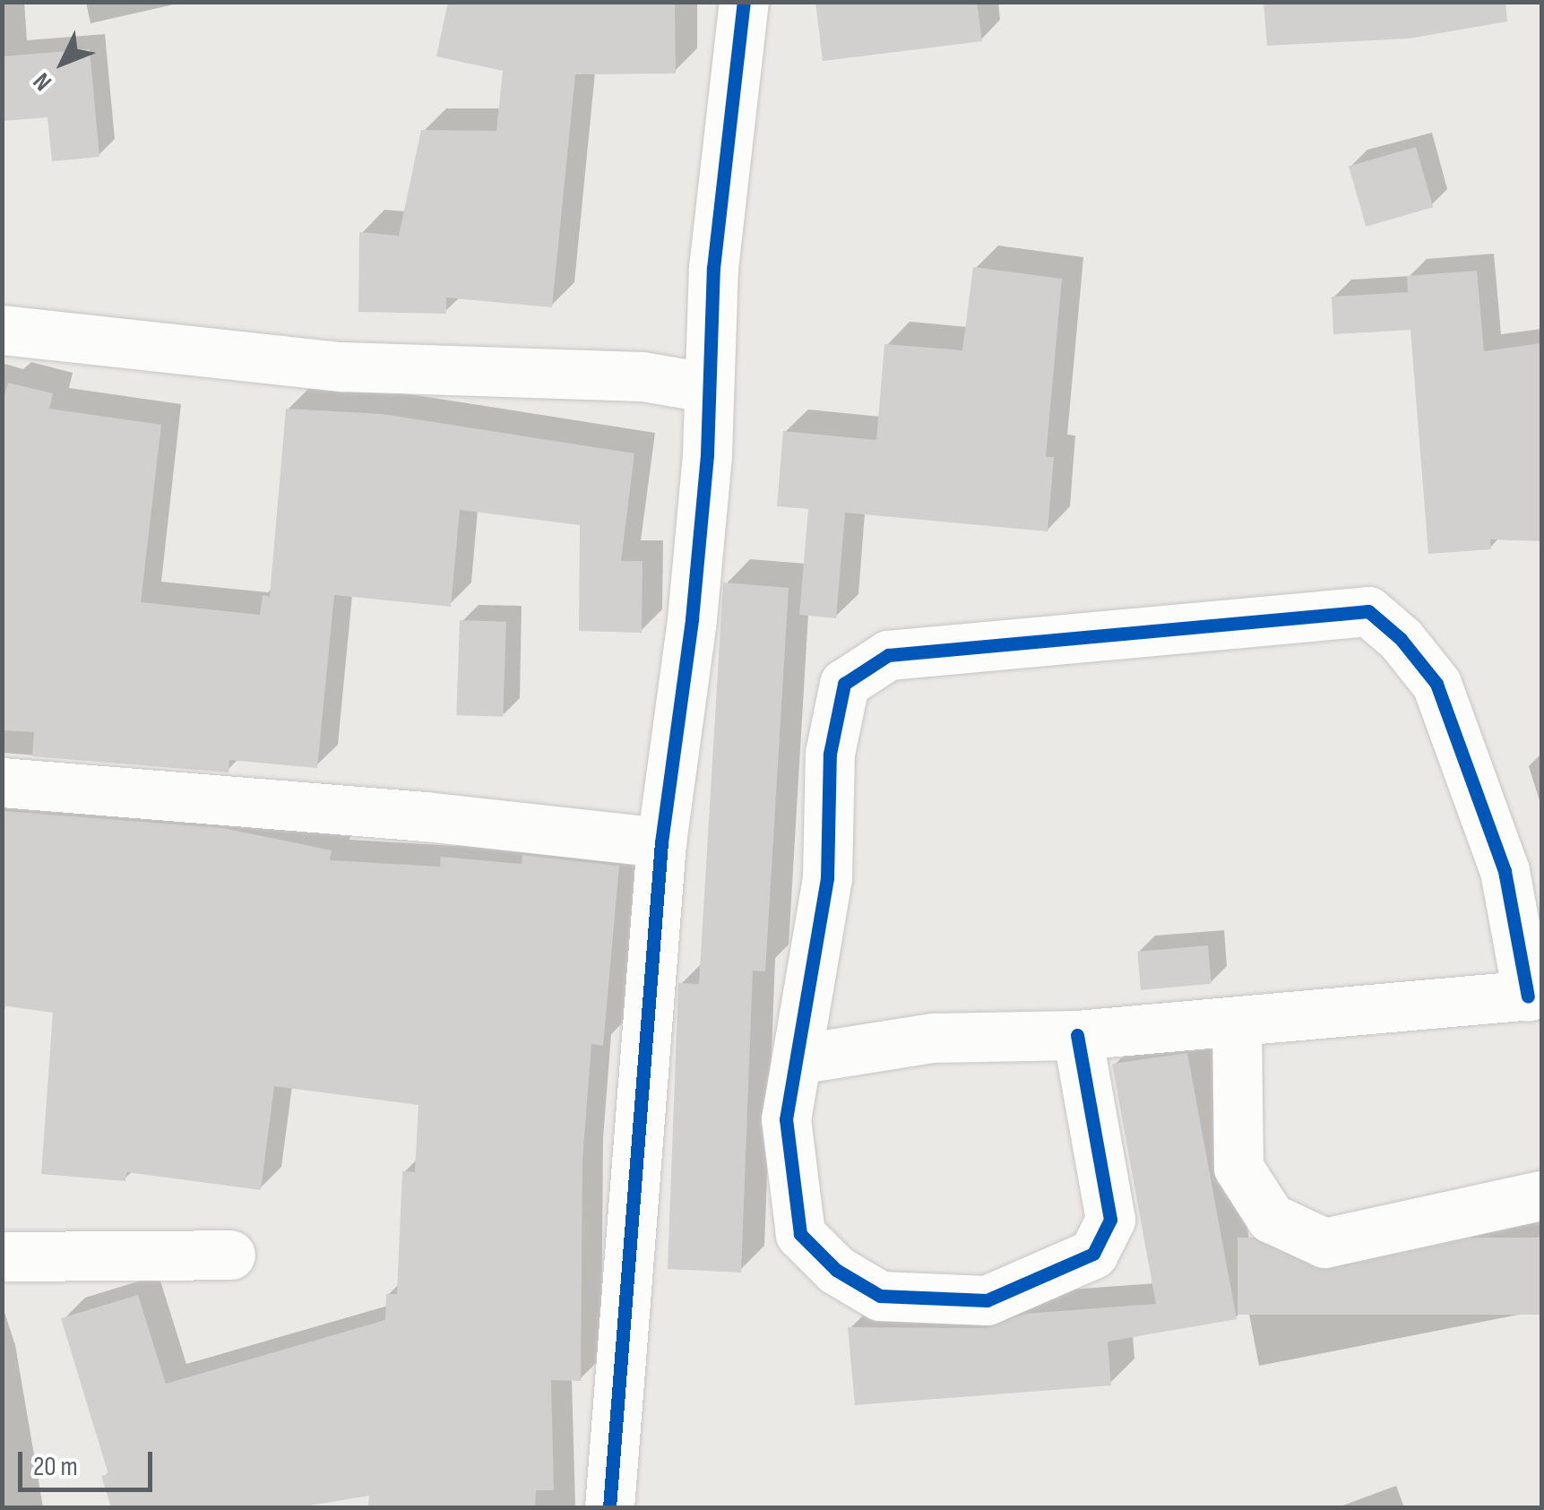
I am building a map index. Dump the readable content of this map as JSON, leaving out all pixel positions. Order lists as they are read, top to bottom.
{
  "scale_bar": "20 m",
  "north": "bottom left"
}
